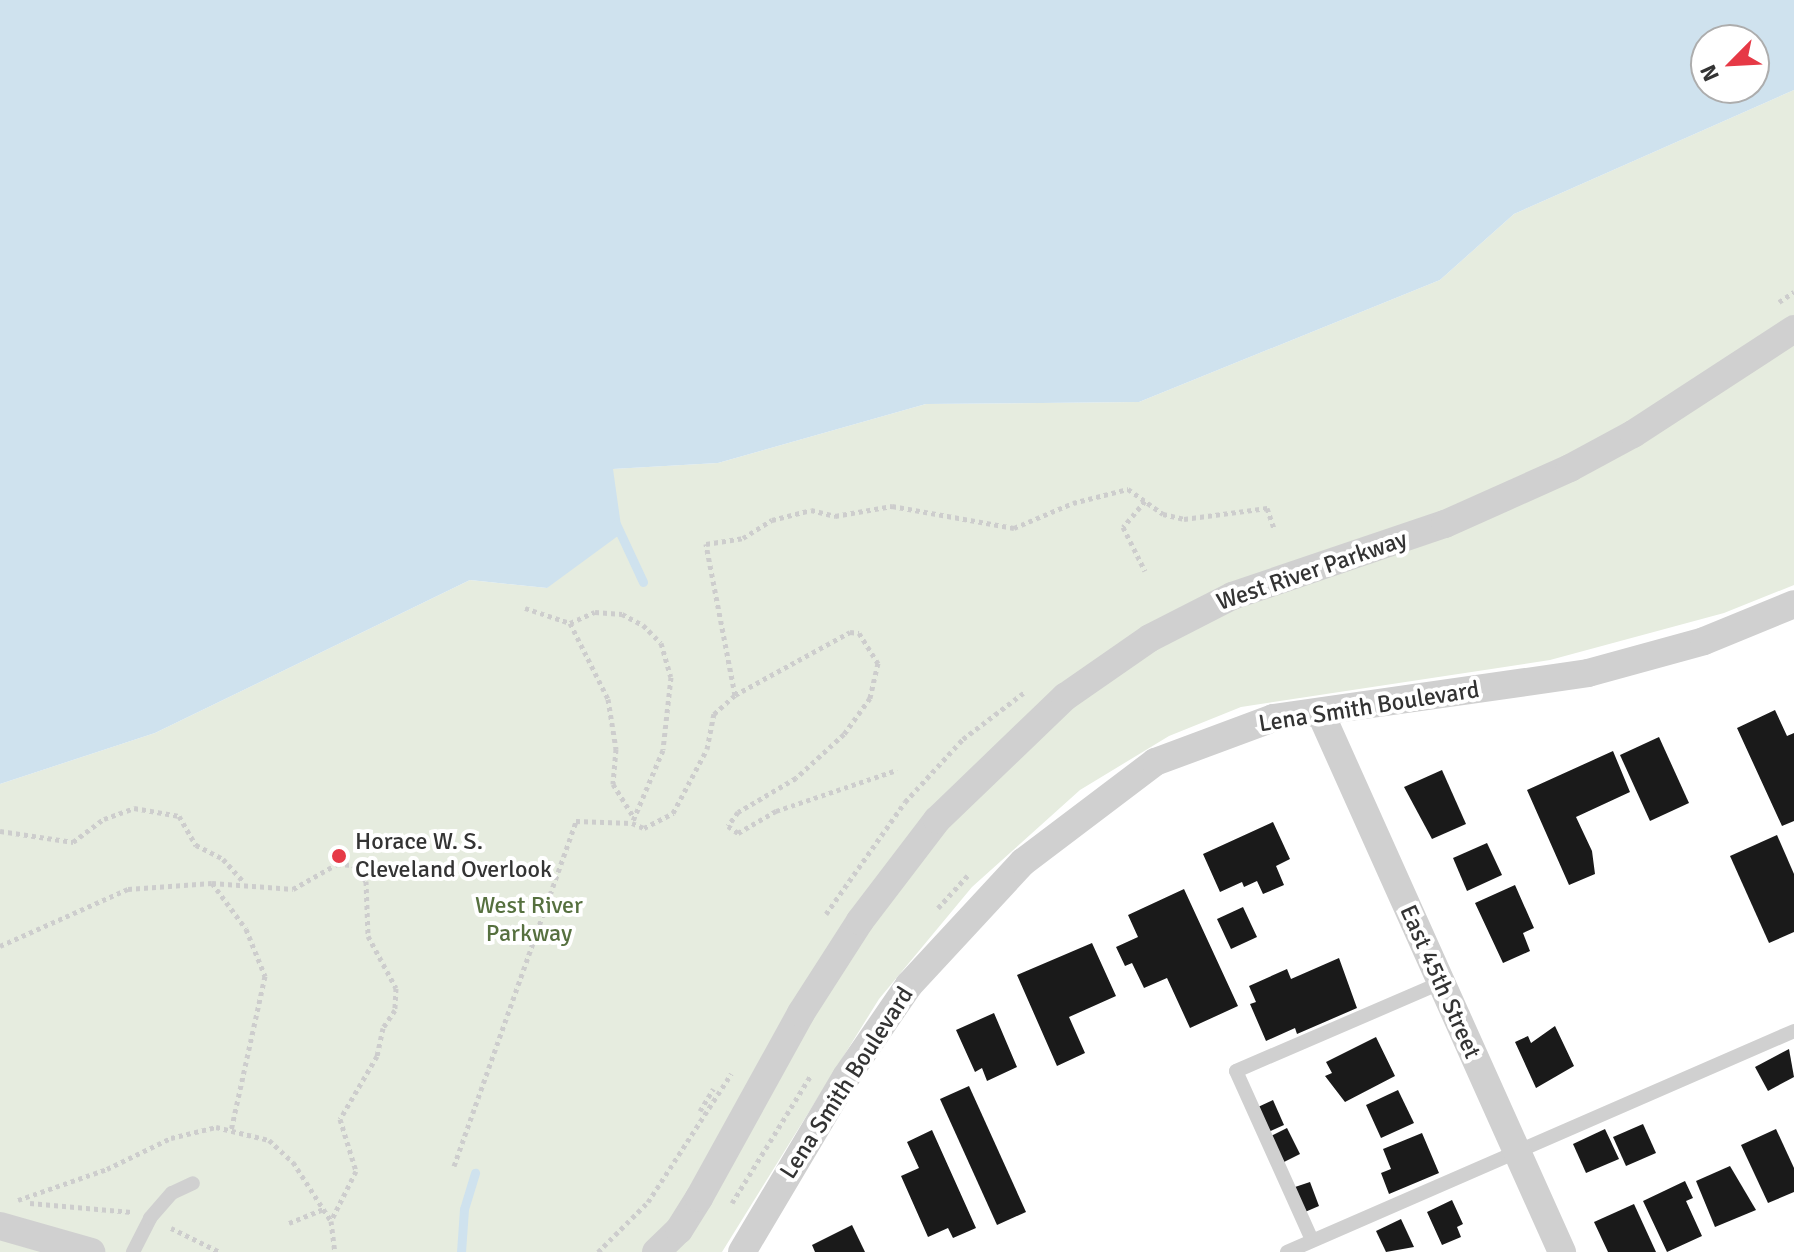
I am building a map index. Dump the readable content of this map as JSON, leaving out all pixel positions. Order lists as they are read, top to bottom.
{
  "streets": {
    "street": ["West River Parkway", "Lena Smith Boulevard", "East 45th Street"]
  },
  "crossings": [
    ["Lena Smith Boulevard", "East 45th Street"]
  ],
  "parks": ["West River Parkway"],
  "places": ["Horace W. S. Cleveland Overlook"],
  "north": "bottom left"
}
